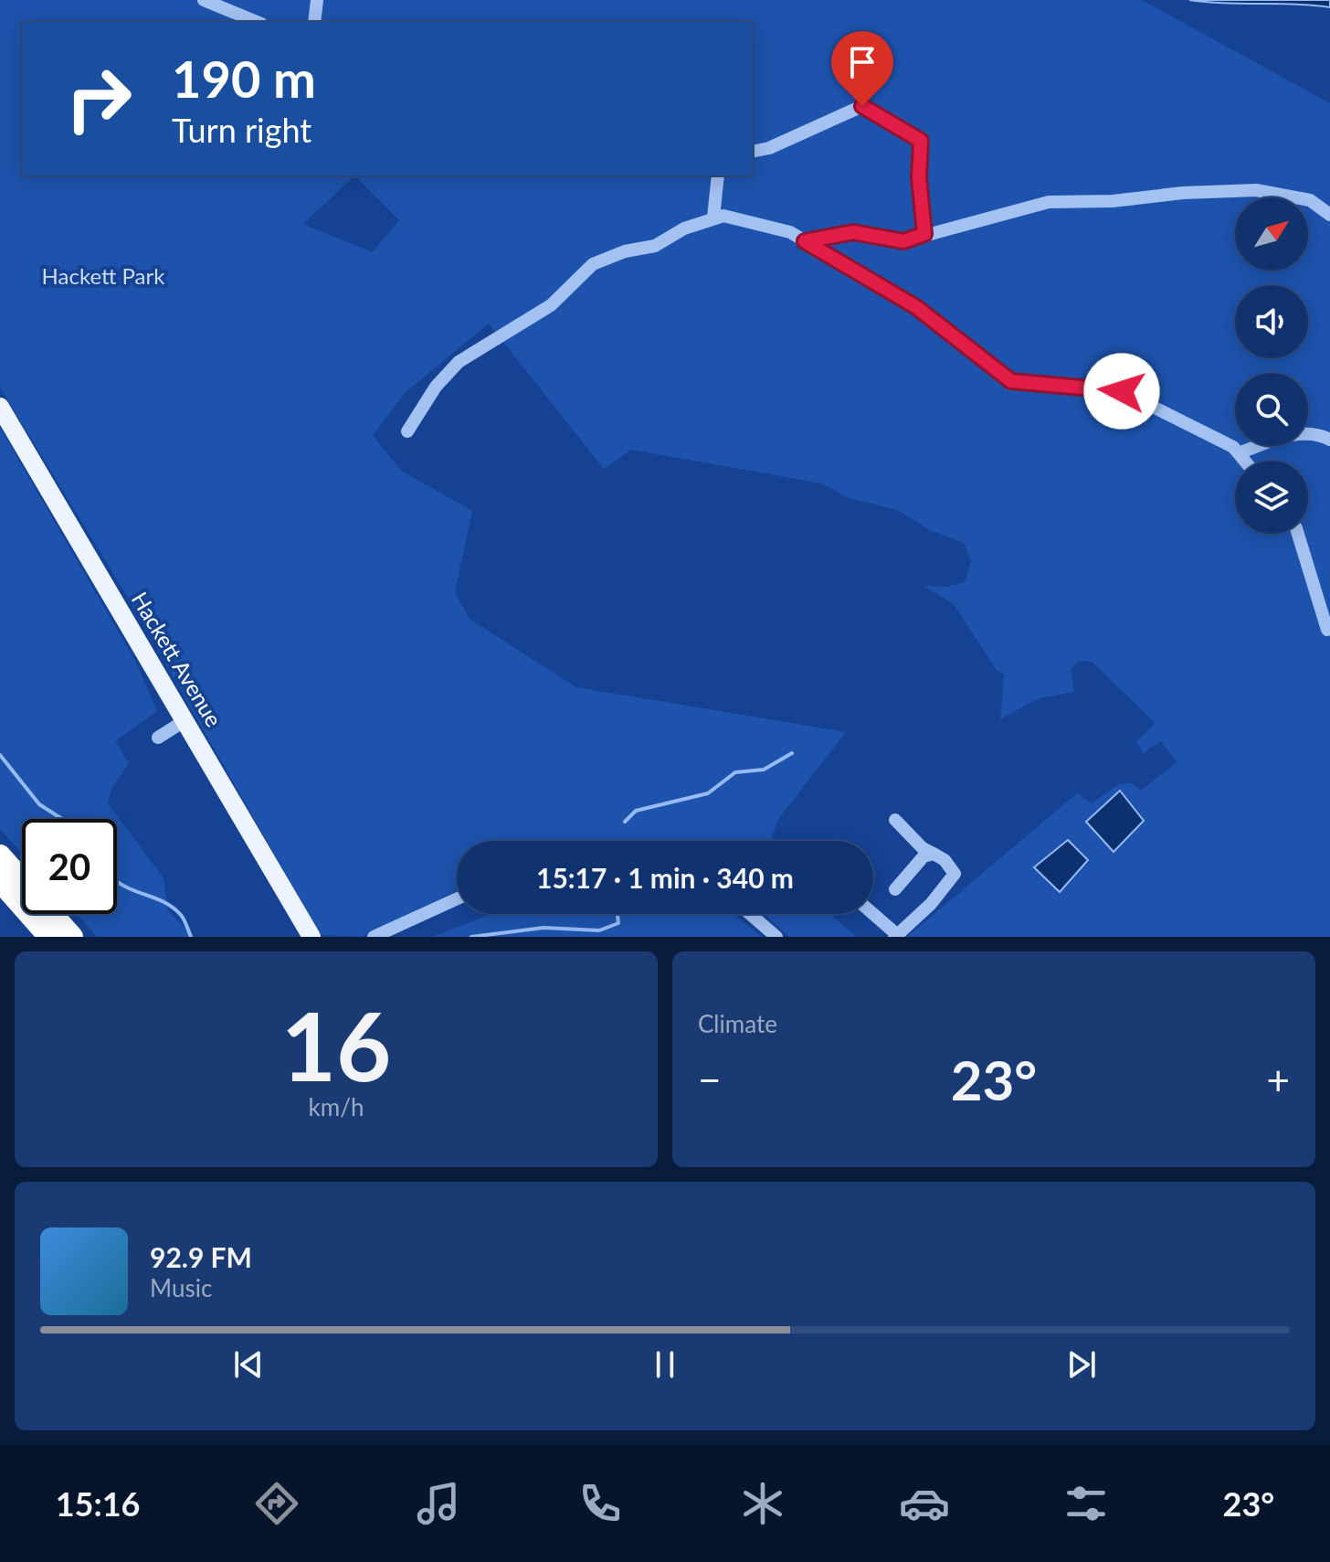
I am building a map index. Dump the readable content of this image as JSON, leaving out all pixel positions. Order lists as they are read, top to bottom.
{
  "streets": {
    "main road": ["Hackett Avenue"]
  },
  "parks": ["Hackett Park"],
  "north": "top right",
  "page": {
    "turn": ["190 m", "Turn right"],
    "limit": "20",
    "trip": "15:17 · 1 min · 340 m",
    "tile": [
      ["16", "km/h"],
      "Climate"
    ],
    "heat": ["−", "23°", "+"],
    "song": ["92.9 FM", "Music"],
    "tabs": ["15:16", "23°"]
  }
}
